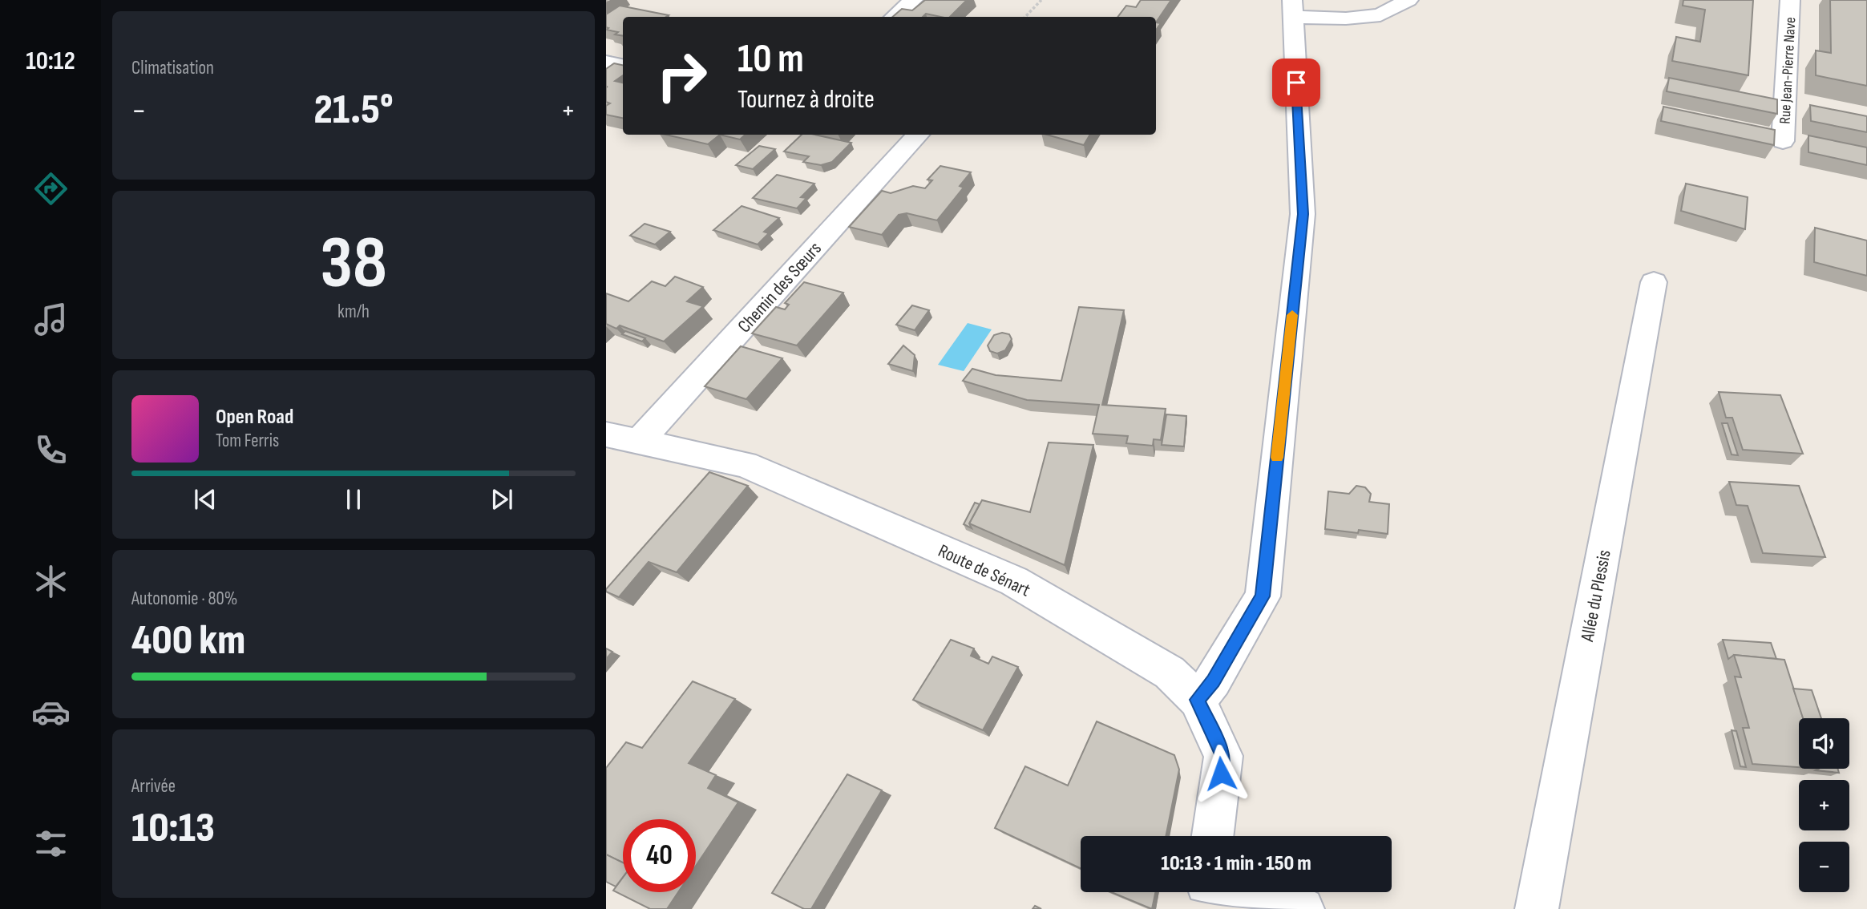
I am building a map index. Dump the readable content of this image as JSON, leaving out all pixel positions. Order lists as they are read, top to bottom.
{
  "streets": {
    "street": [
      "Rue Jean-Pierre Nave",
      "Chemin des Sœurs",
      "Route de Sénart",
      "Allée du Plessis"
    ]
  },
  "crossings": [
    ["Chemin des Sœurs", "Route de Sénart"]
  ],
  "page": {
    "tabs": "10:12",
    "tile": [
      "Climatisation",
      ["38", "km/h"],
      ["Autonomie · 80%", "400 km"],
      ["Arrivée", "10:13"]
    ],
    "turn": ["10 m", "Tournez à droite"],
    "heat": ["−", "21.5°", "+"],
    "song": ["Open Road", "Tom Ferris"],
    "map_buttons": ["+", "−"],
    "limit": "40",
    "trip": "10:13 · 1 min · 150 m"
  }
}
